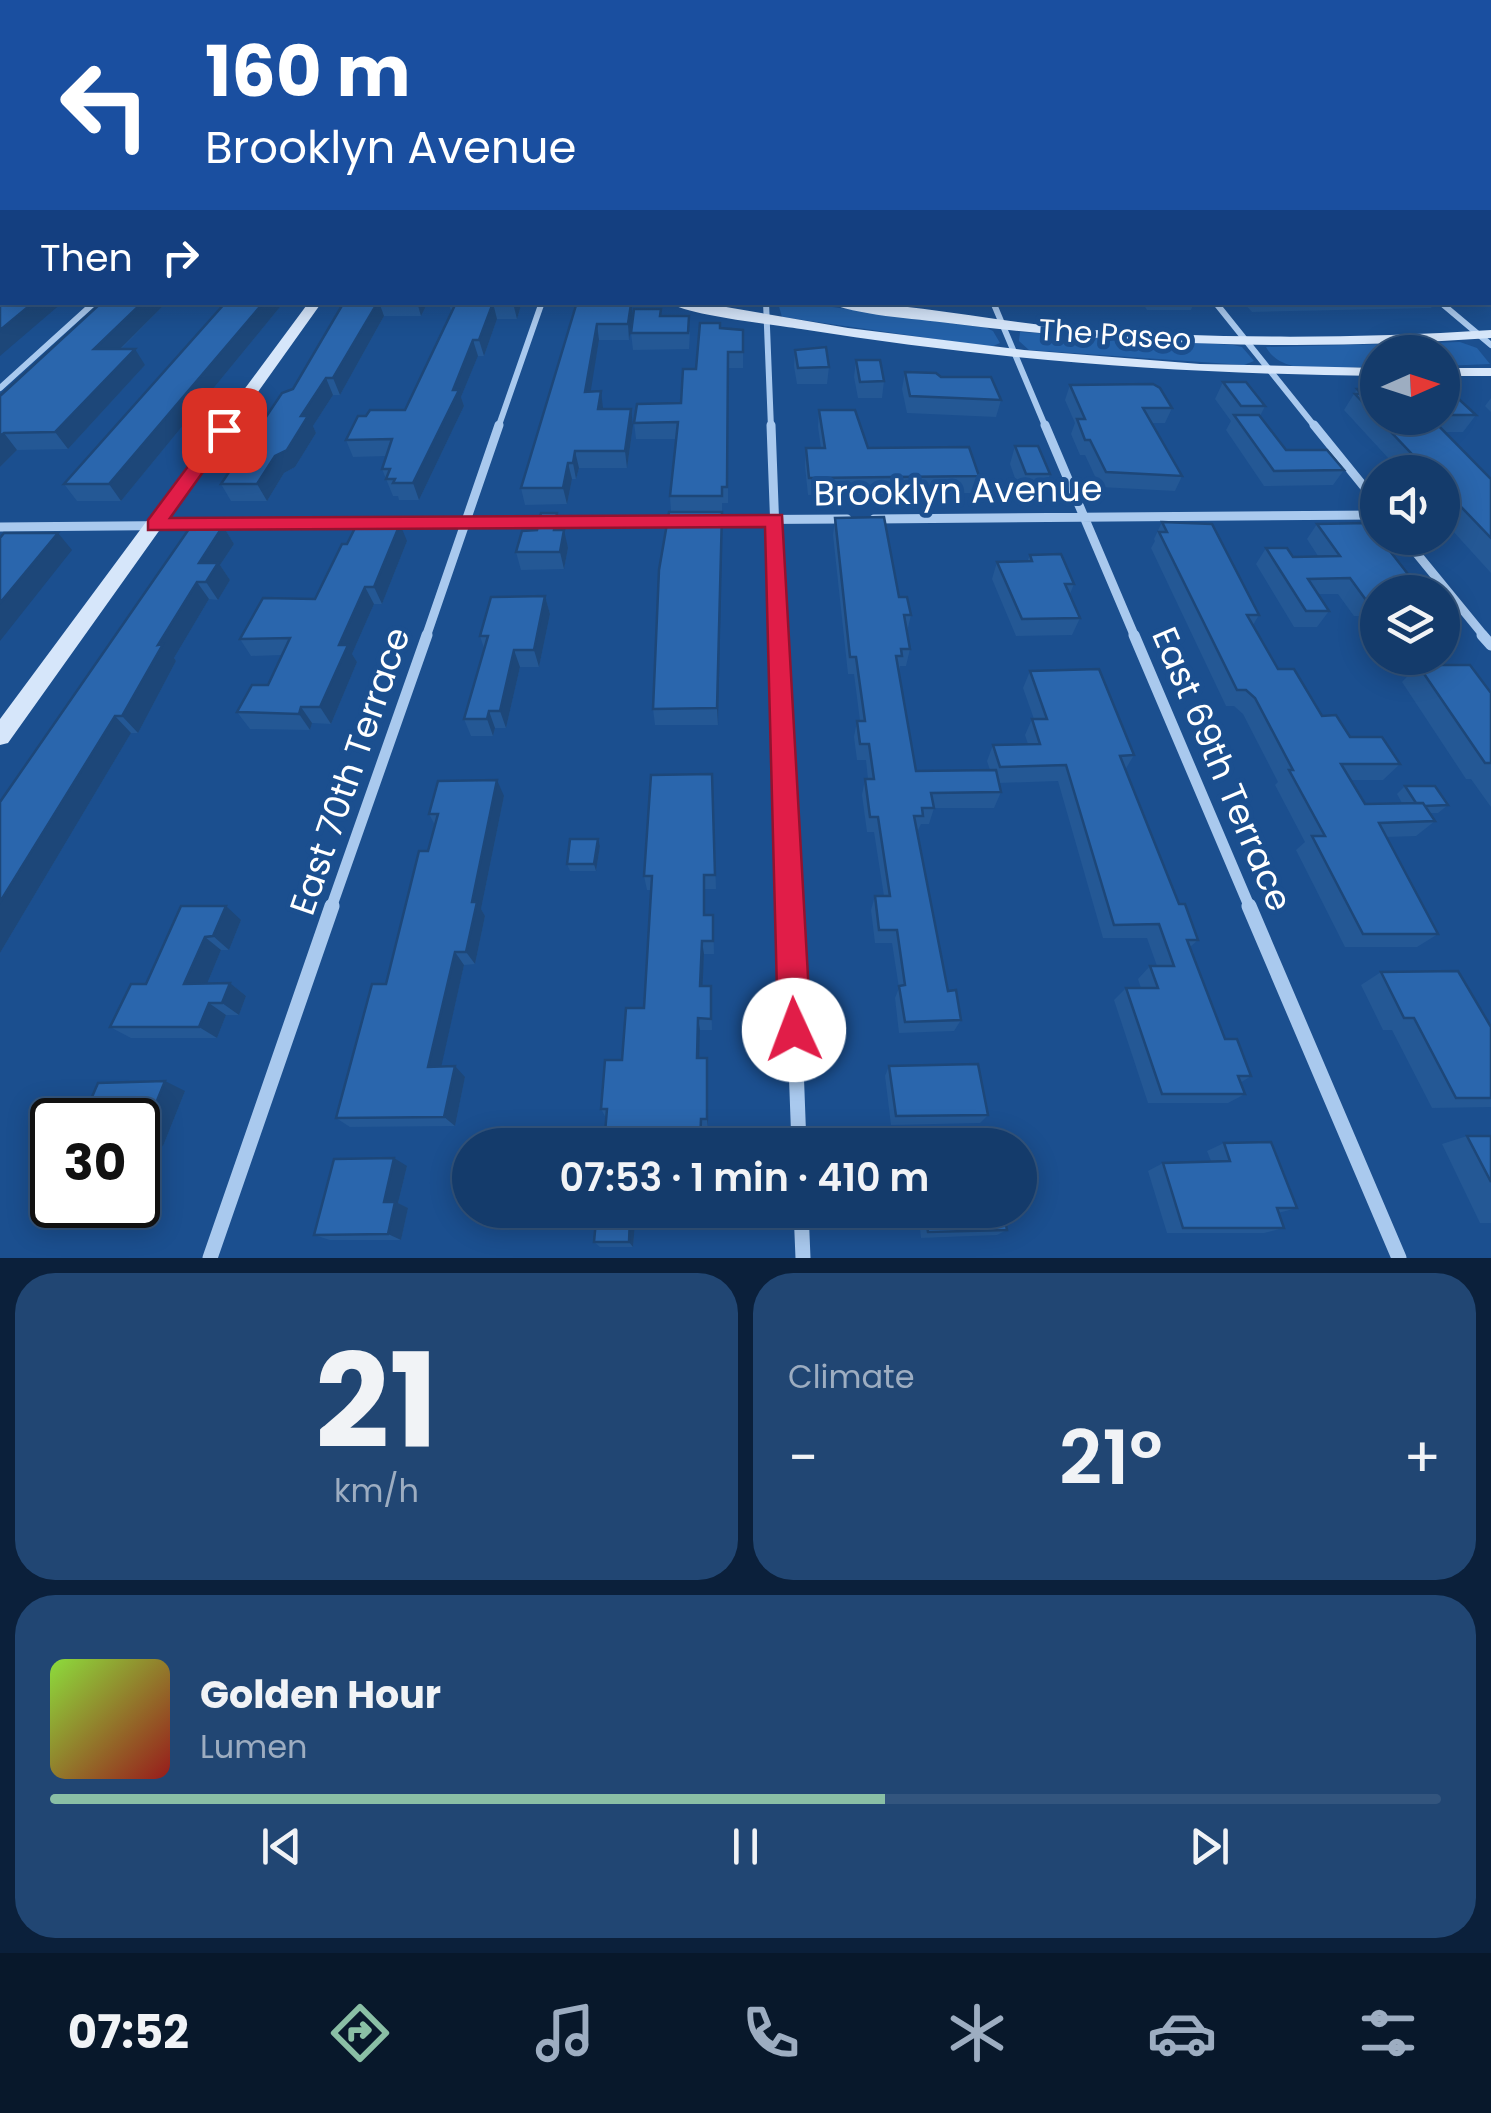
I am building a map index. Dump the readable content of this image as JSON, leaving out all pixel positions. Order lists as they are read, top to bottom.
{
  "streets": {
    "main road": ["The Paseo"],
    "street": ["Brooklyn Avenue", "East 69th Terrace", "East 70th Terrace"]
  },
  "crossings": [
    ["The Paseo", "East 69th Terrace"],
    ["Brooklyn Avenue", "East 69th Terrace"]
  ],
  "north": "right",
  "page": {
    "turn": ["160 m", "Brooklyn Avenue"],
    "then": "Then",
    "limit": "30",
    "trip": "07:53 · 1 min · 410 m",
    "tile": [
      ["21", "km/h"],
      "Climate"
    ],
    "heat": ["−", "21°", "+"],
    "song": ["Golden Hour", "Lumen"],
    "tabs": "07:52"
  }
}
